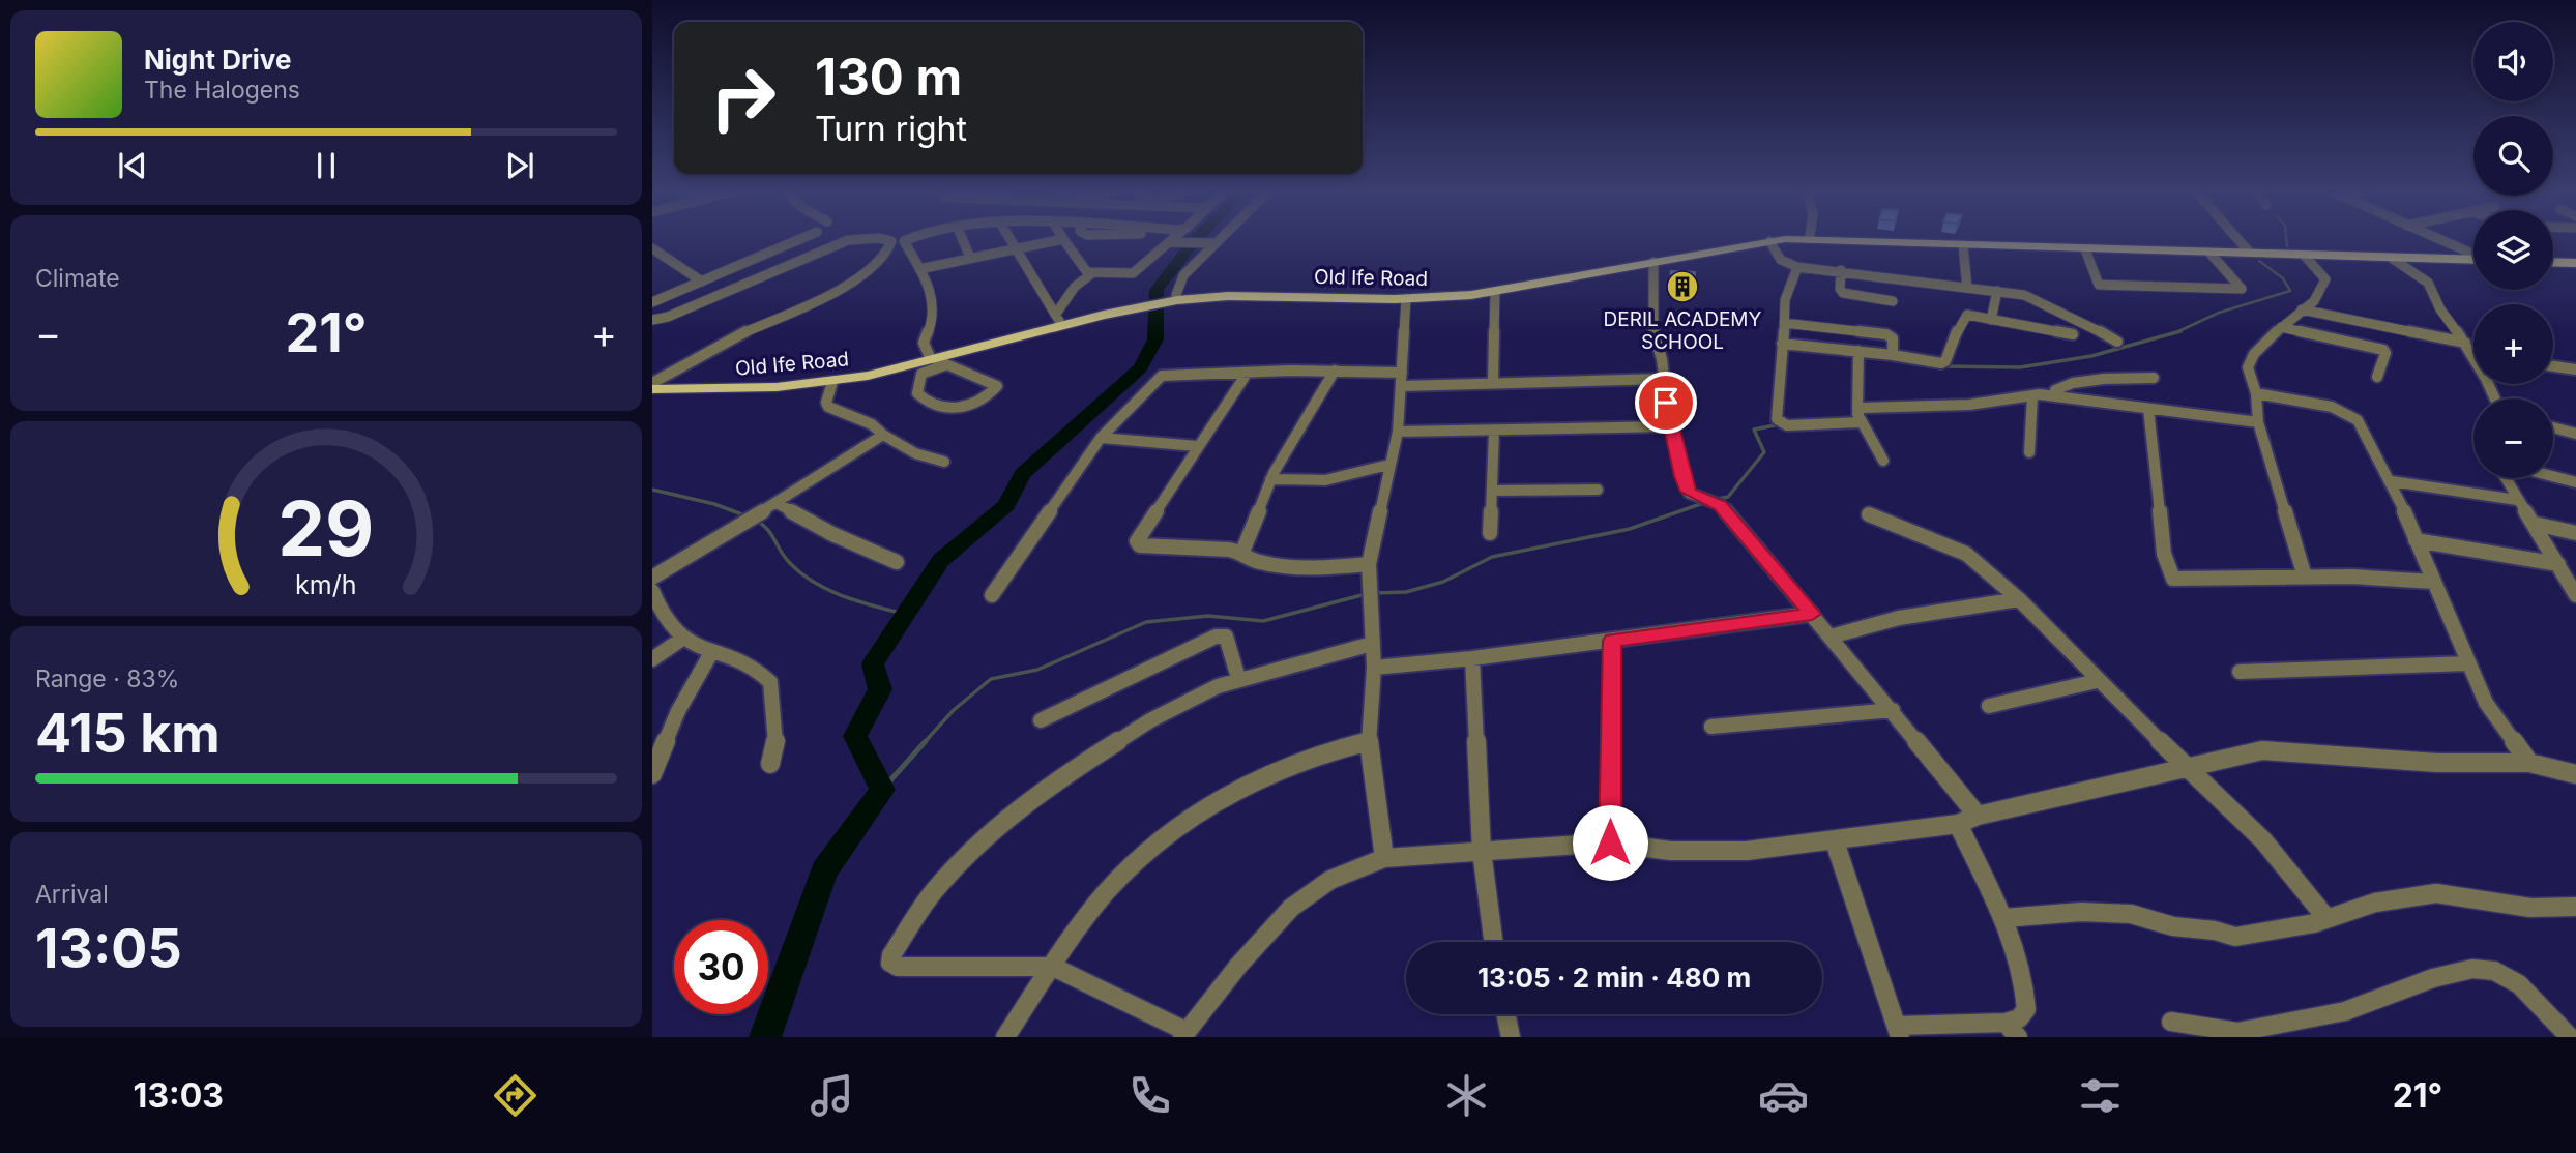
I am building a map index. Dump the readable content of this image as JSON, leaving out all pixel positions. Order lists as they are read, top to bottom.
{
  "streets": {
    "main road": ["Old Ife Road"]
  },
  "places": {
    "building": ["DERIL ACADEMY SCHOOL"]
  },
  "page": {
    "map_buttons": ["+", "−"],
    "turn": ["130 m", "Turn right"],
    "song": ["Night Drive", "The Halogens"],
    "tile": [
      "Climate",
      ["Range · 83%", "415 km"],
      ["Arrival", "13:05"]
    ],
    "heat": ["−", "21°", "+"],
    "limit": "30",
    "trip": "13:05 · 2 min · 480 m",
    "tabs": ["13:03", "21°"],
    "gauge": ["29", "km/h"]
  }
}
